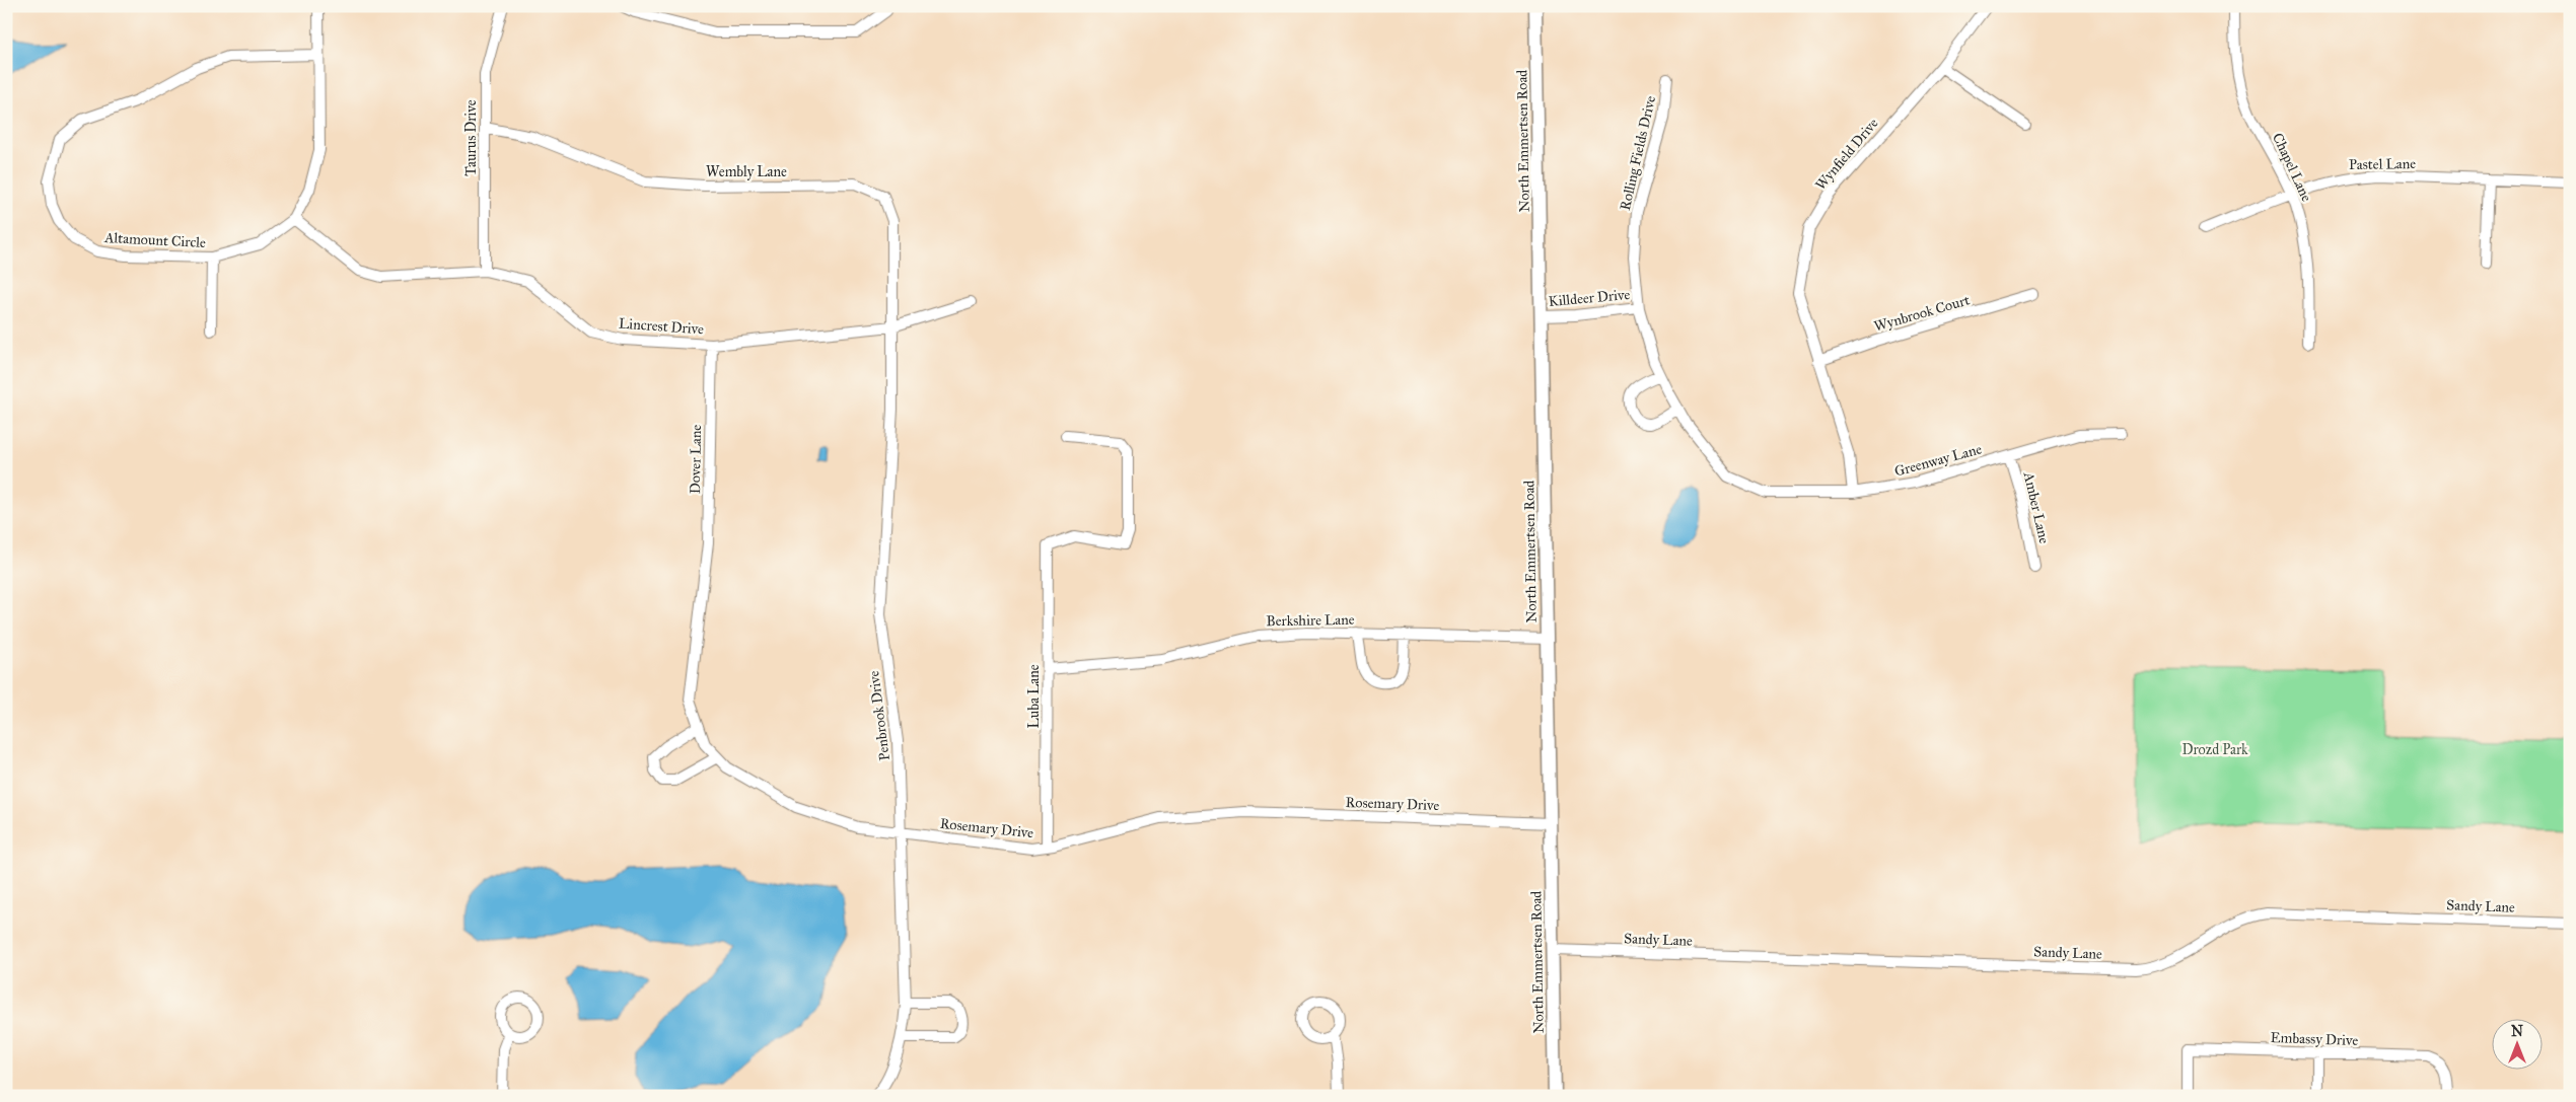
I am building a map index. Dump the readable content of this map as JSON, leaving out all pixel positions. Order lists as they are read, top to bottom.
{
  "streets": {
    "street": [
      "Taurus Drive",
      "North Emmertsen Road",
      "Rolling Fields Drive",
      "Wynfield Drive",
      "Pastel Lane",
      "Chapel Lane",
      "Wembly Lane",
      "Altamount Circle",
      "Killdeer Drive",
      "Wynbrook Court",
      "Lincrest Drive",
      "Dover Lane",
      "Greenway Lane",
      "Amber Lane",
      "Berkshire Lane",
      "Luba Lane",
      "Penbrook Drive",
      "Rosemary Drive",
      "Sandy Lane",
      "Embassy Drive"
    ]
  },
  "crossings": [
    ["Taurus Drive", "Wembly Lane"],
    ["Taurus Drive", "Lincrest Drive"],
    ["North Emmertsen Road", "Killdeer Drive"],
    ["North Emmertsen Road", "Berkshire Lane"],
    ["North Emmertsen Road", "Rosemary Drive"],
    ["North Emmertsen Road", "Sandy Lane"],
    ["Rolling Fields Drive", "Killdeer Drive"],
    ["Rolling Fields Drive", "Greenway Lane"],
    ["Wynfield Drive", "Wynbrook Court"],
    ["Wynfield Drive", "Greenway Lane"],
    ["Pastel Lane", "Chapel Lane"],
    ["Wembly Lane", "Lincrest Drive"],
    ["Wembly Lane", "Penbrook Drive"],
    ["Altamount Circle", "Lincrest Drive"],
    ["Lincrest Drive", "Dover Lane"],
    ["Lincrest Drive", "Penbrook Drive"],
    ["Dover Lane", "Rosemary Drive"],
    ["Greenway Lane", "Amber Lane"],
    ["Berkshire Lane", "Luba Lane"],
    ["Luba Lane", "Rosemary Drive"],
    ["Penbrook Drive", "Rosemary Drive"]
  ],
  "parks": ["Drozd Park"],
  "north": "top"
}
